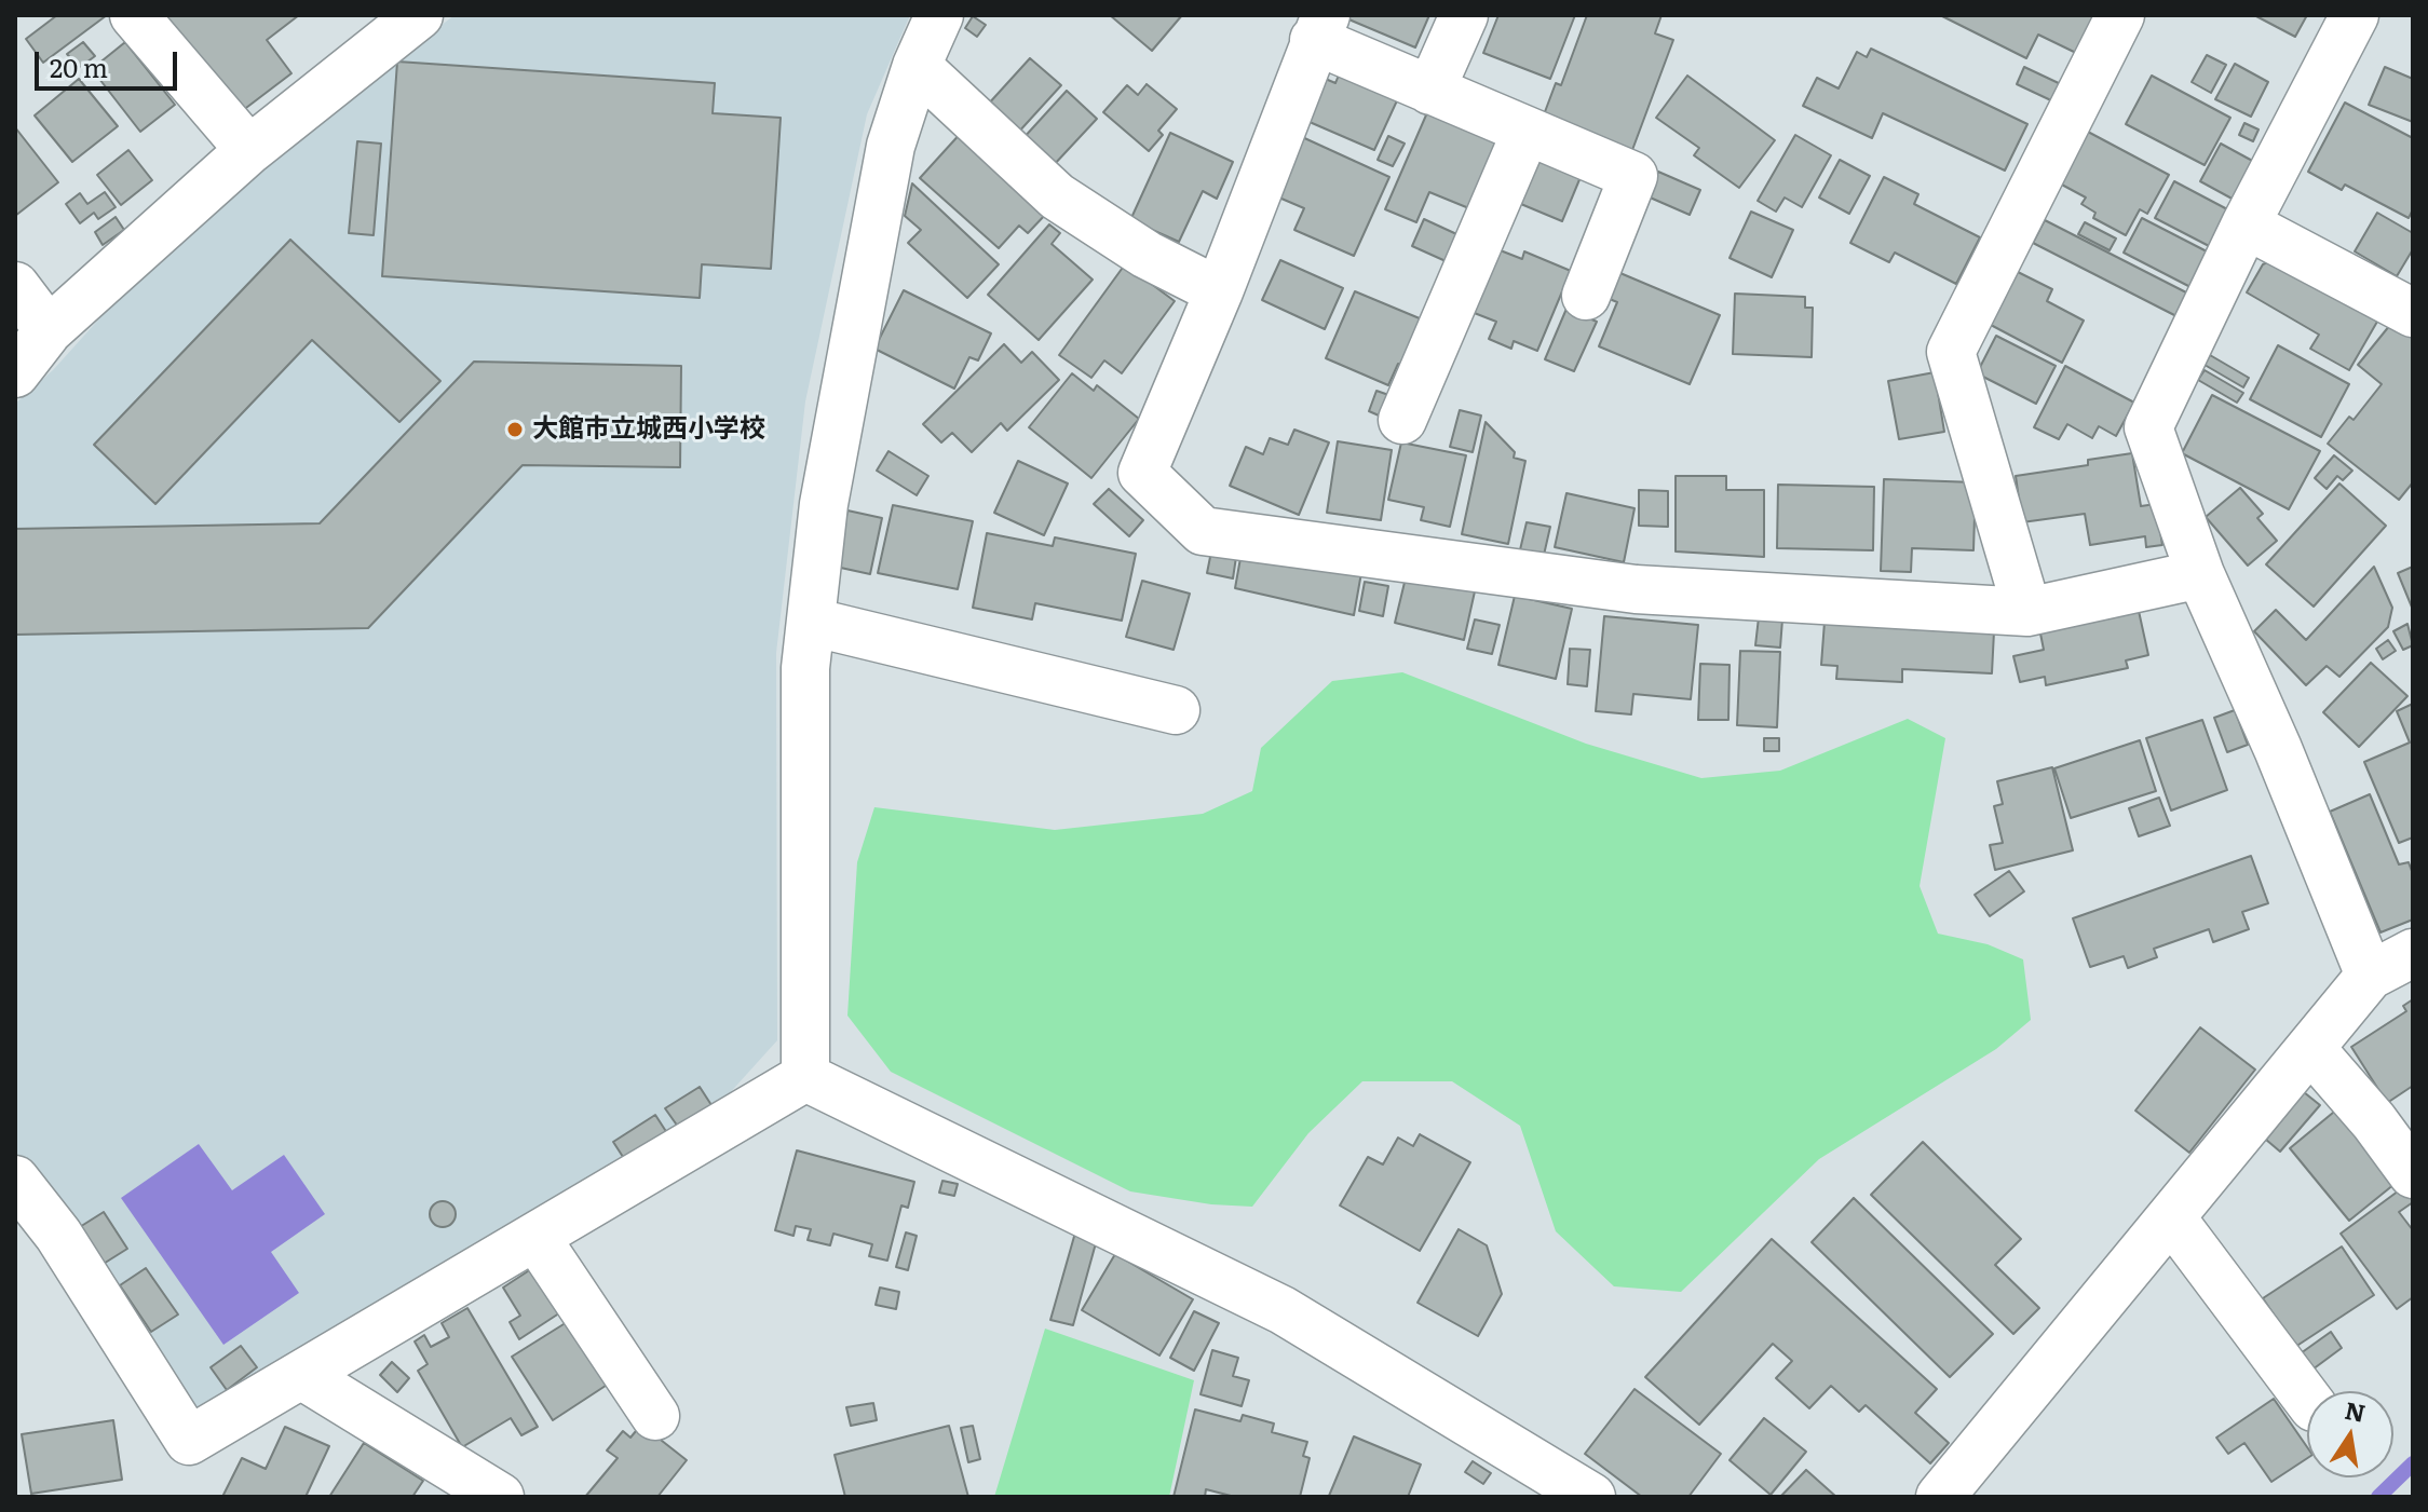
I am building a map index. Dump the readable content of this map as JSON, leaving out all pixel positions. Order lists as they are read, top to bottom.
{
  "places": ["大館市立城西小学校"],
  "scale_bar": "20 m",
  "north": "top"
}
